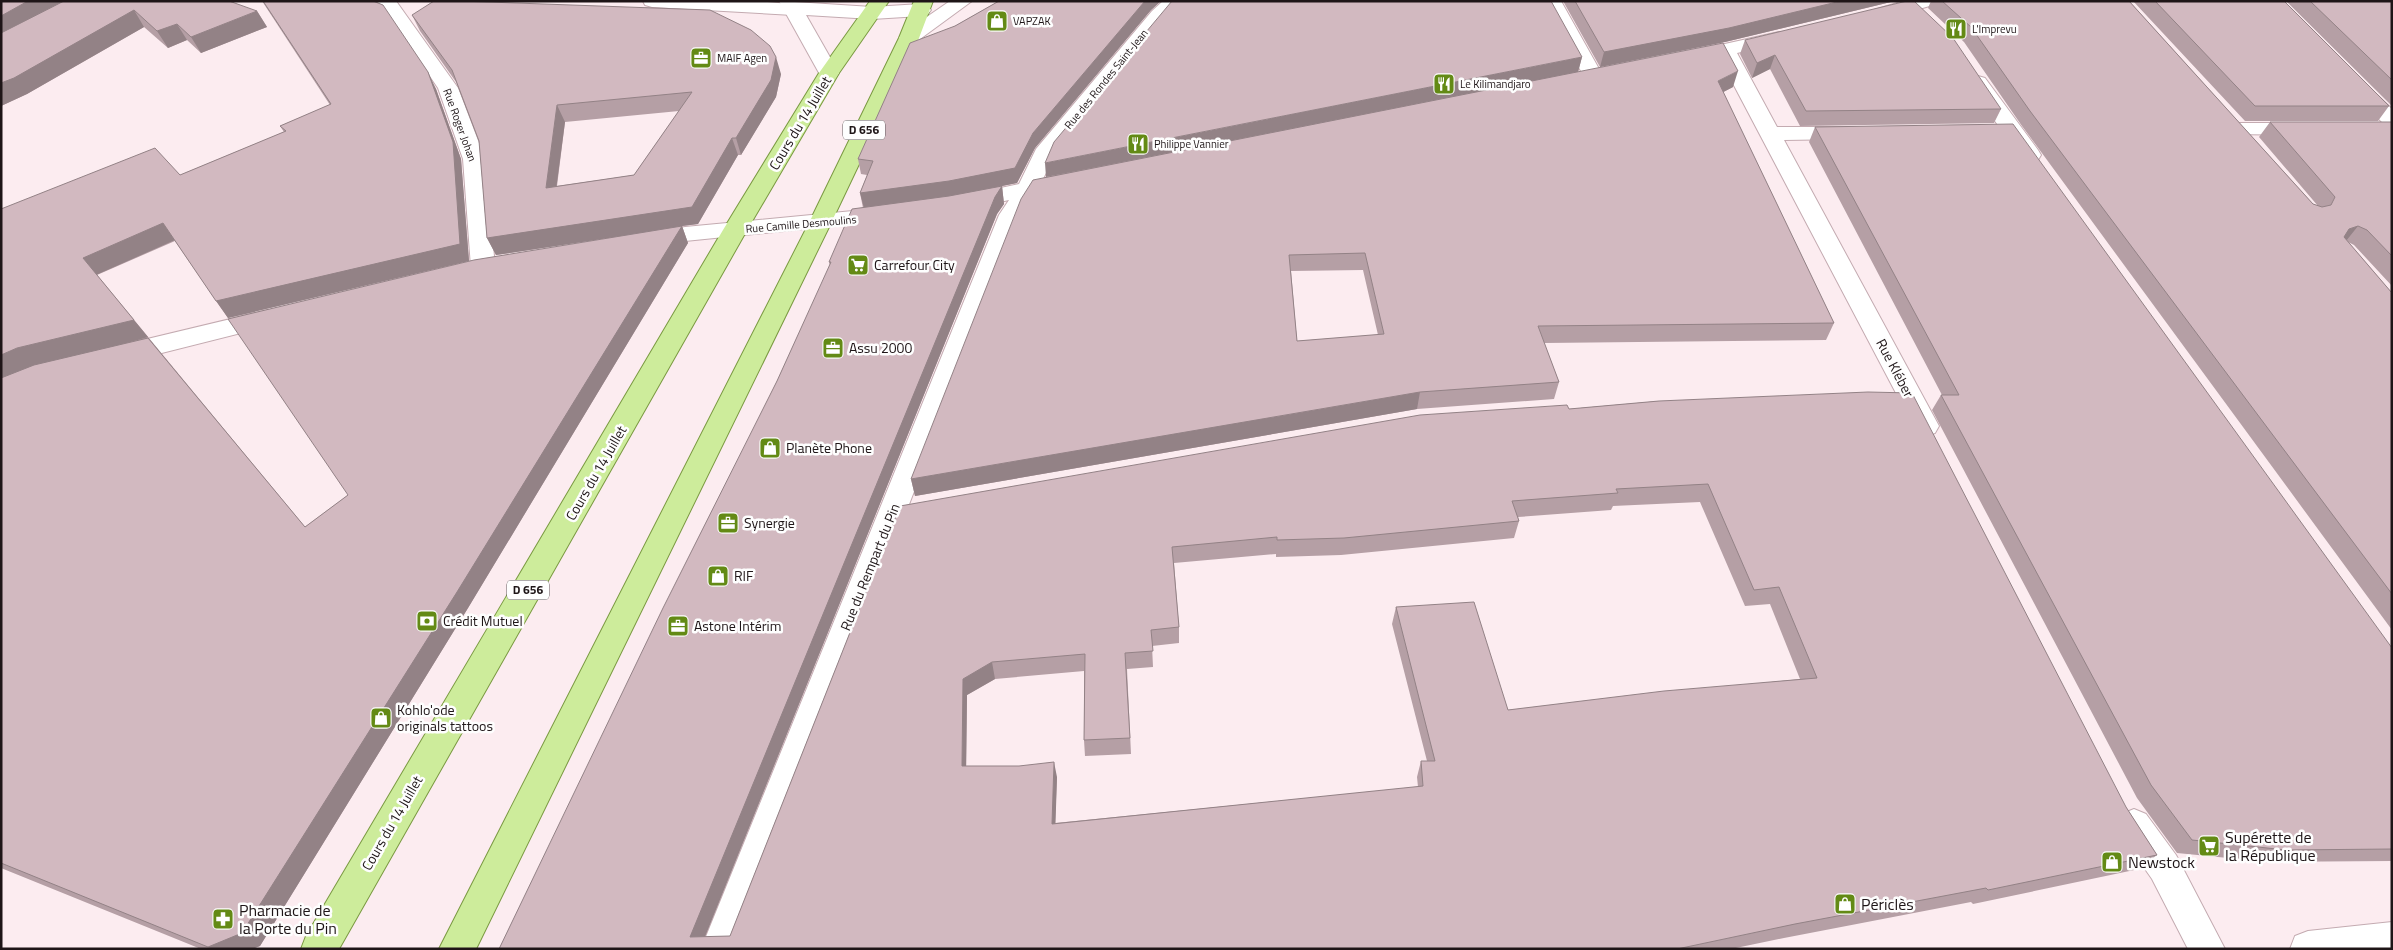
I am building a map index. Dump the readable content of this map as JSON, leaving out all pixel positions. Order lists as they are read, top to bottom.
{
  "streets": {
    "main road": ["Cours du 14 Juillet", "D 656"],
    "street": [
      "Rue des Rondes Saint-Jean",
      "Rue Roger Johan",
      "Rue Camille Desmoulins",
      "Rue Kléber",
      "Rue du Rempart du Pin"
    ]
  },
  "crossings": [
    ["Rue des Rondes Saint-Jean", "Rue du Rempart du Pin"],
    ["Cours du 14 Juillet", "Rue Camille Desmoulins"],
    ["D 656", "Rue Camille Desmoulins"]
  ],
  "places": {
    "shop": [
      "VAPZAK",
      "Planète Phone",
      "RIF",
      "Kohlo'ode originals tattoos",
      "Newstock",
      "Périclès"
    ],
    "restaurant": ["L'Imprevu", "Le Kilimandjaro", "Philippe Vannier"],
    "office": [
      "MAIF Agen",
      "Assu 2000",
      "Synergie",
      "Astone Intérim"
    ],
    "supermarket": ["Carrefour City", "Supérette de la République"],
    "bank": ["Crédit Mutuel"],
    "pharmacy": ["Pharmacie de la Porte du Pin"]
  }
}
